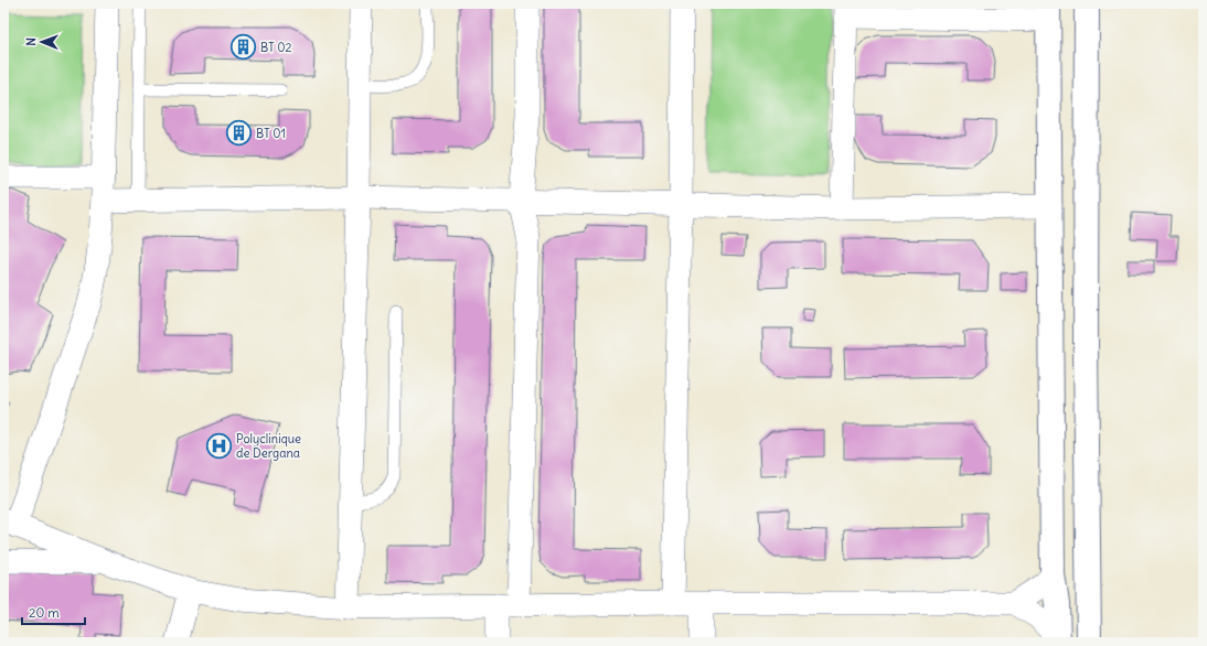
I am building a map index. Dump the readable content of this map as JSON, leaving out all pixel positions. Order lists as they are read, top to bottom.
{
  "places": {
    "building": ["BT 02", "BT 01"],
    "hospital": ["Polyclinique de Dergana"]
  },
  "scale_bar": "20 m",
  "north": "left"
}
